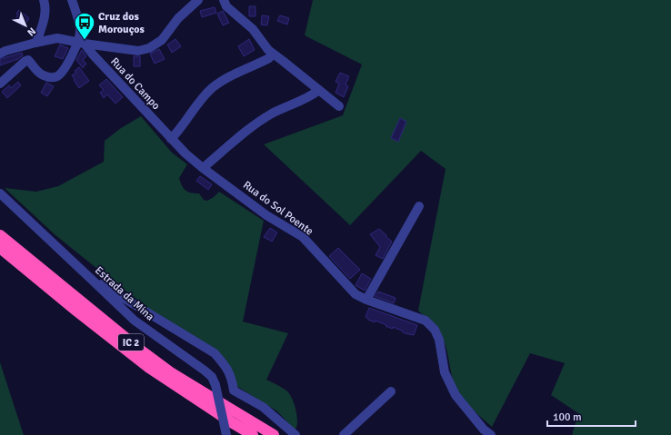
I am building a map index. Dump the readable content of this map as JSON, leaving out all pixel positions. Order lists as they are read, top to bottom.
{
  "streets": {
    "highway": ["IC 2"],
    "street": ["Rua do Campo", "Rua do Sol Poente", "Estrada da Mina"]
  },
  "crossings": [
    ["Rua do Campo", "Rua do Sol Poente"]
  ],
  "places": {
    "bus stop": ["Cruz dos Morouços"]
  },
  "scale_bar": "100 m",
  "north": "bottom right"
}
